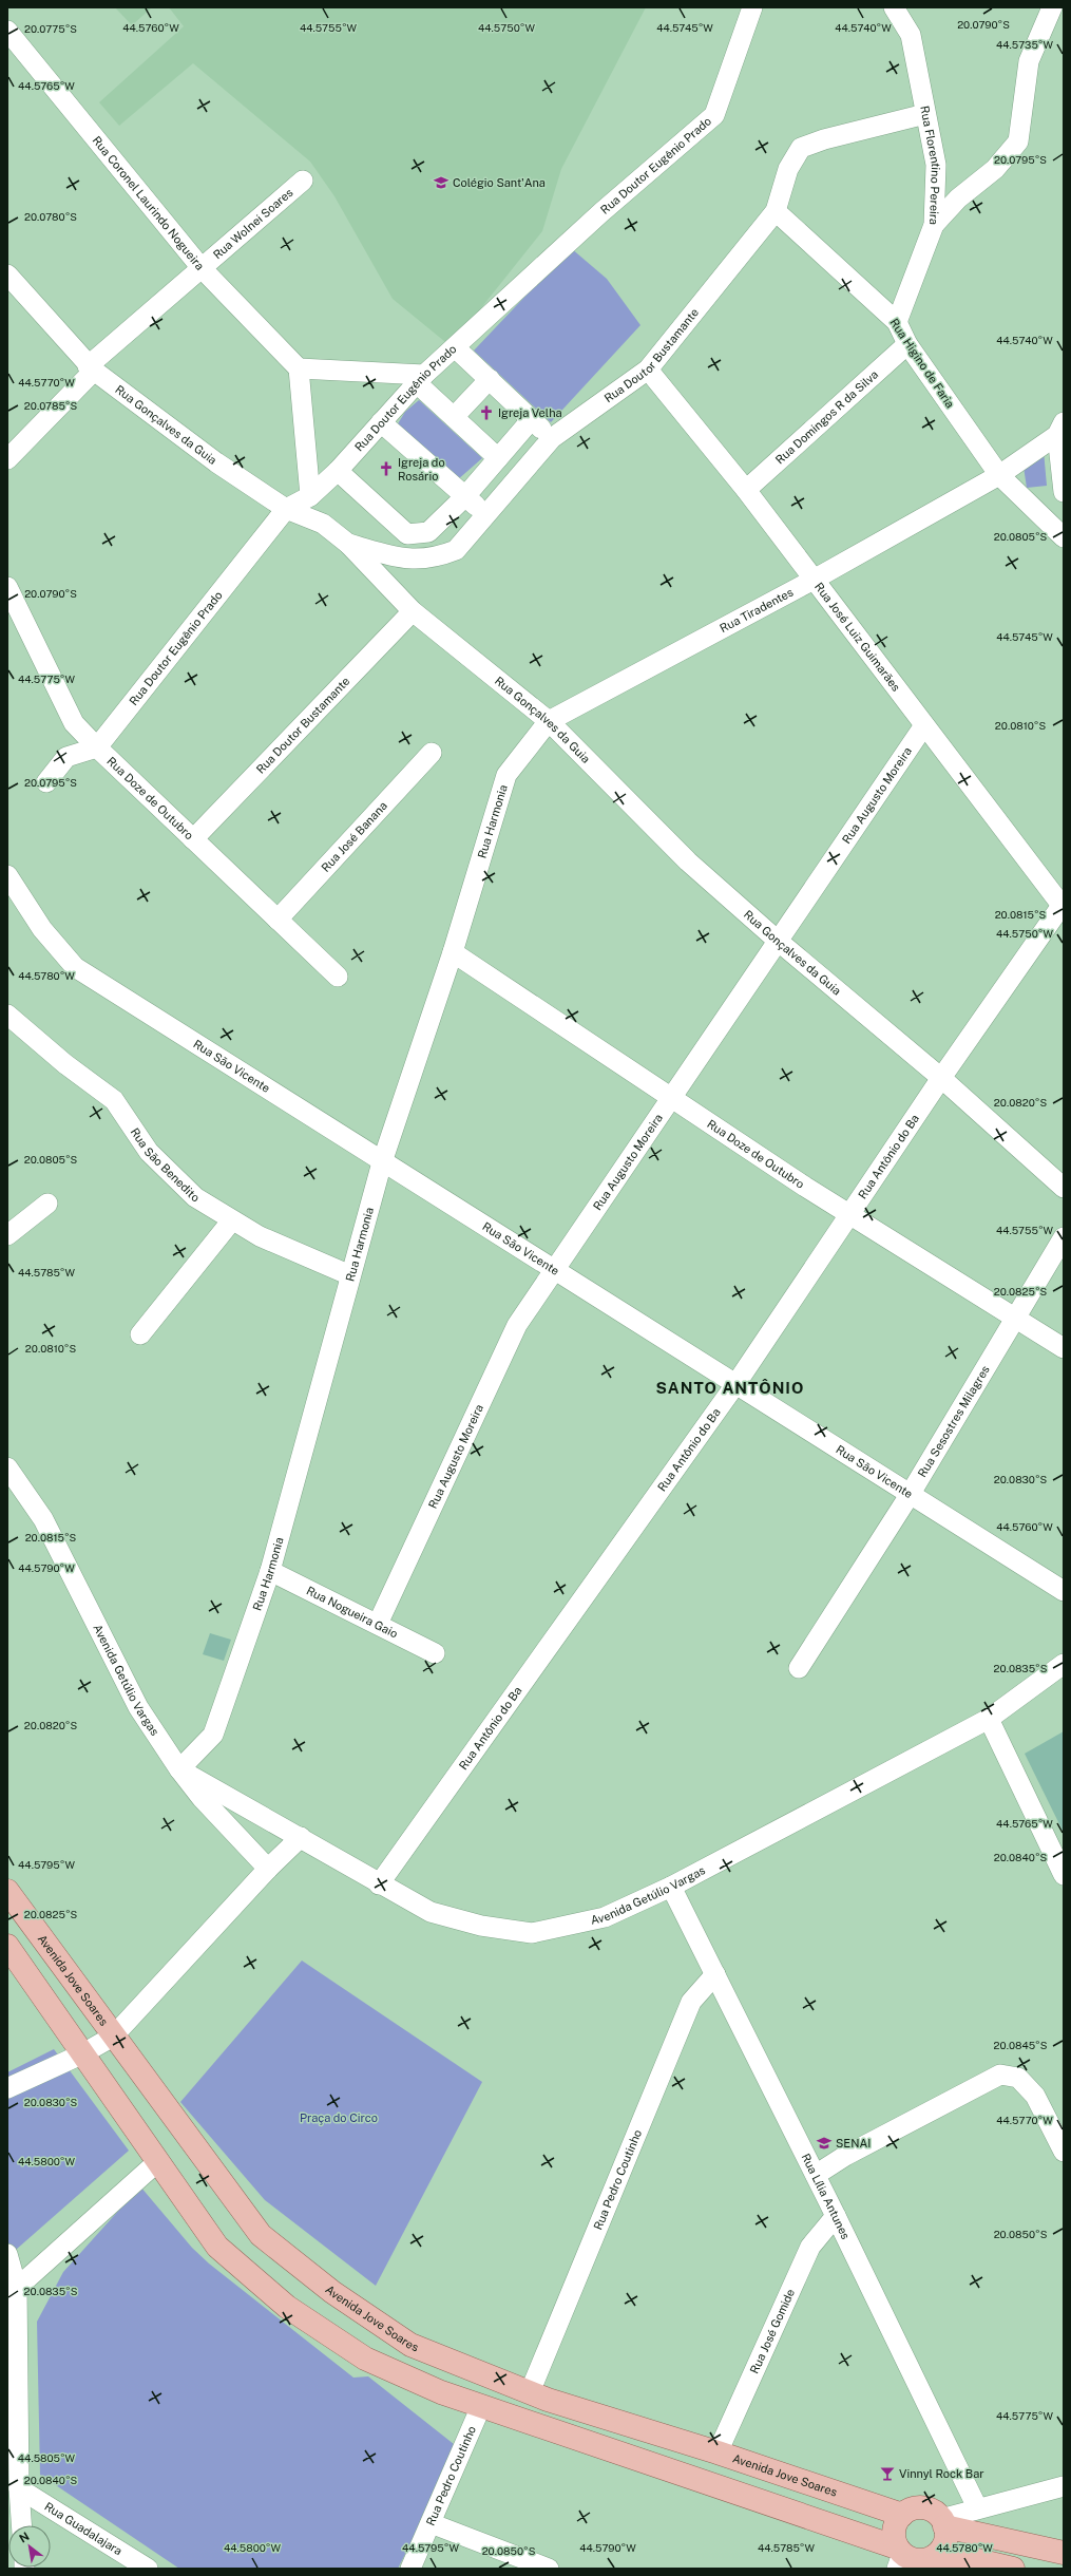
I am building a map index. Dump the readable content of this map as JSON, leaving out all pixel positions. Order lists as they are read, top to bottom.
{
  "streets": {
    "main road": ["Avenida Jove Soares"],
    "street": [
      "Rua Doutor Eugênio Prado",
      "Rua Florentino Pereira",
      "Rua Coronel Laurindo Nogueira",
      "Rua Wolnei Soares",
      "Rua Doutor Bustamante",
      "Rua Higino de Faria",
      "Rua Domingos R da Silva",
      "Rua Gonçalves da Guia",
      "Rua Tiradentes",
      "Rua José Luiz Guimarães",
      "Rua Augusto Moreira",
      "Rua Doze de Outubro",
      "Rua Harmonia",
      "Rua José Banana",
      "Rua São Vicente",
      "Rua Antônio do Ba",
      "Rua São Benedito",
      "Rua Sesostres Milagres",
      "Rua Nogueira Gaio",
      "Avenida Getúlio Vargas",
      "Rua Pedro Coutinho",
      "Rua Lília Antunes",
      "Rua José Gomide",
      "Rua Guadalajara"
    ]
  },
  "crossings": [
    ["Rua Doutor Eugênio Prado", "Rua Gonçalves da Guia"],
    ["Rua Doutor Eugênio Prado", "Rua Doze de Outubro"],
    ["Rua Florentino Pereira", "Rua Doutor Bustamante"],
    ["Rua Florentino Pereira", "Rua Higino de Faria"],
    ["Rua Coronel Laurindo Nogueira", "Rua Wolnei Soares"],
    ["Rua Wolnei Soares", "Rua Gonçalves da Guia"],
    ["Rua Doutor Bustamante", "Rua Higino de Faria"],
    ["Rua Doutor Bustamante", "Rua Gonçalves da Guia"],
    ["Rua Doutor Bustamante", "Rua José Luiz Guimarães"],
    ["Rua Doutor Bustamante", "Rua Doze de Outubro"],
    ["Rua Higino de Faria", "Rua Domingos R da Silva"],
    ["Rua Higino de Faria", "Rua Tiradentes"],
    ["Rua Domingos R da Silva", "Rua José Luiz Guimarães"],
    ["Rua Gonçalves da Guia", "Rua Tiradentes"],
    ["Rua Gonçalves da Guia", "Rua Augusto Moreira"],
    ["Rua Gonçalves da Guia", "Rua Harmonia"],
    ["Rua Gonçalves da Guia", "Rua Antônio do Ba"],
    ["Rua Tiradentes", "Rua José Luiz Guimarães"],
    ["Rua Tiradentes", "Rua Harmonia"],
    ["Rua José Luiz Guimarães", "Rua Augusto Moreira"],
    ["Rua José Luiz Guimarães", "Rua Antônio do Ba"],
    ["Rua Augusto Moreira", "Rua Doze de Outubro"],
    ["Rua Augusto Moreira", "Rua São Vicente"],
    ["Rua Augusto Moreira", "Rua Nogueira Gaio"],
    ["Rua Doze de Outubro", "Rua Harmonia"],
    ["Rua Doze de Outubro", "Rua José Banana"],
    ["Rua Doze de Outubro", "Rua Antônio do Ba"],
    ["Rua Doze de Outubro", "Rua Sesostres Milagres"],
    ["Rua Harmonia", "Rua São Vicente"],
    ["Rua Harmonia", "Rua São Benedito"],
    ["Rua Harmonia", "Rua Nogueira Gaio"],
    ["Rua Harmonia", "Avenida Getúlio Vargas"],
    ["Rua São Vicente", "Rua Antônio do Ba"],
    ["Rua São Vicente", "Rua Sesostres Milagres"],
    ["Rua Antônio do Ba", "Avenida Getúlio Vargas"],
    ["Avenida Getúlio Vargas", "Rua Lília Antunes"],
    ["Avenida Jove Soares", "Rua Pedro Coutinho"],
    ["Avenida Jove Soares", "Rua José Gomide"],
    ["Rua Pedro Coutinho", "Rua Lília Antunes"],
    ["Rua Lília Antunes", "Rua José Gomide"]
  ],
  "districts": ["SANTO ANTÔNIO"],
  "parks": ["Praça do Circo"],
  "places": {
    "school or university": ["Colégio Sant'Ana", "SENAI"],
    "church": ["Igreja Velha", "Igreja do Rosário"],
    "bar": ["Vinnyl Rock Bar"]
  },
  "north": "top left",
  "coordinates": [
    "20.0790°S",
    "44.5760°W",
    "44.5755°W",
    "44.5750°W",
    "44.5745°W",
    "44.5740°W",
    "20.0775°S",
    "44.5735°W",
    "44.5765°W",
    "20.0795°S",
    "20.0780°S",
    "44.5770°W",
    "20.0785°S",
    "20.0805°S",
    "44.5775°W",
    "20.0810°S",
    "20.0815°S",
    "44.5780°W",
    "20.0820°S",
    "44.5785°W",
    "20.0825°S",
    "20.0830°S",
    "44.5790°W",
    "20.0835°S",
    "20.0840°S",
    "44.5795°W",
    "20.0845°S",
    "44.5800°W",
    "20.0850°S",
    "44.5805°W"
  ]
}
